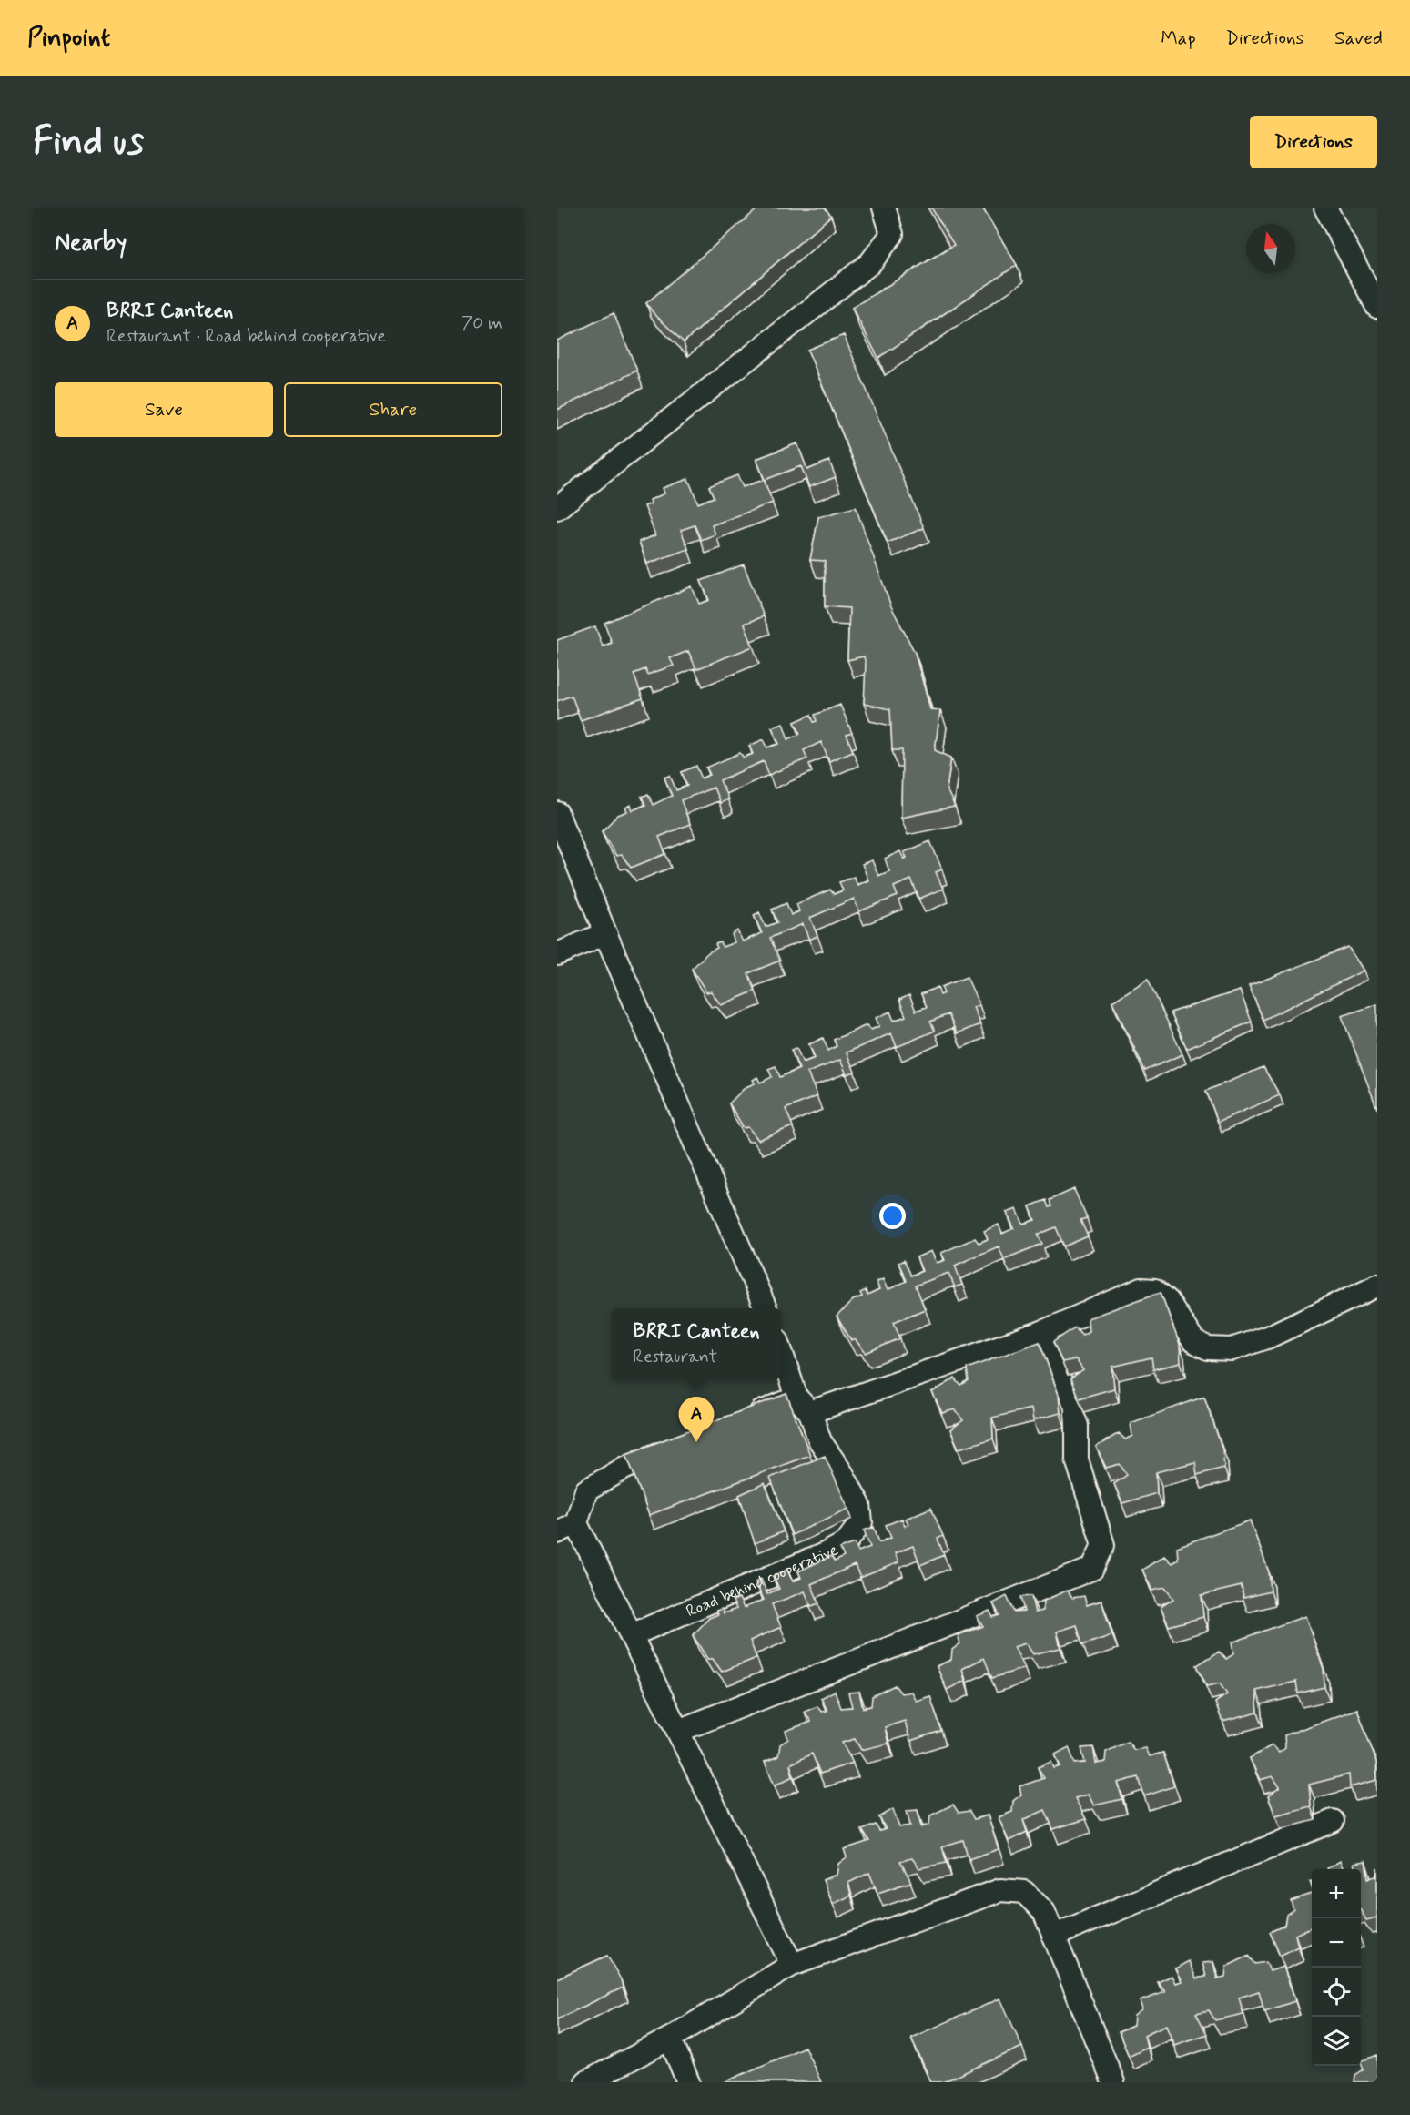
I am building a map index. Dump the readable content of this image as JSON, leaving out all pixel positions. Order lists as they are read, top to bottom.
{
  "streets": {
    "street": ["Road behind cooperative"]
  },
  "north": "top",
  "page": {
    "header": "Pinpoint",
    "nav": ["Map", "Directions", "Saved"],
    "buttons": [
      "Directions",
      ["Save", "Share"]
    ],
    "title": "Find us",
    "heading": "Nearby",
    "list": [
      {
        "mark": "A",
        "name": "BRRI Canteen",
        "note": "Restaurant · Road behind cooperative",
        "value": "70 m"
      }
    ],
    "popup": ["BRRI Canteen", "Restaurant"],
    "pins": "A",
    "map_buttons": ["+", "−"]
  }
}
